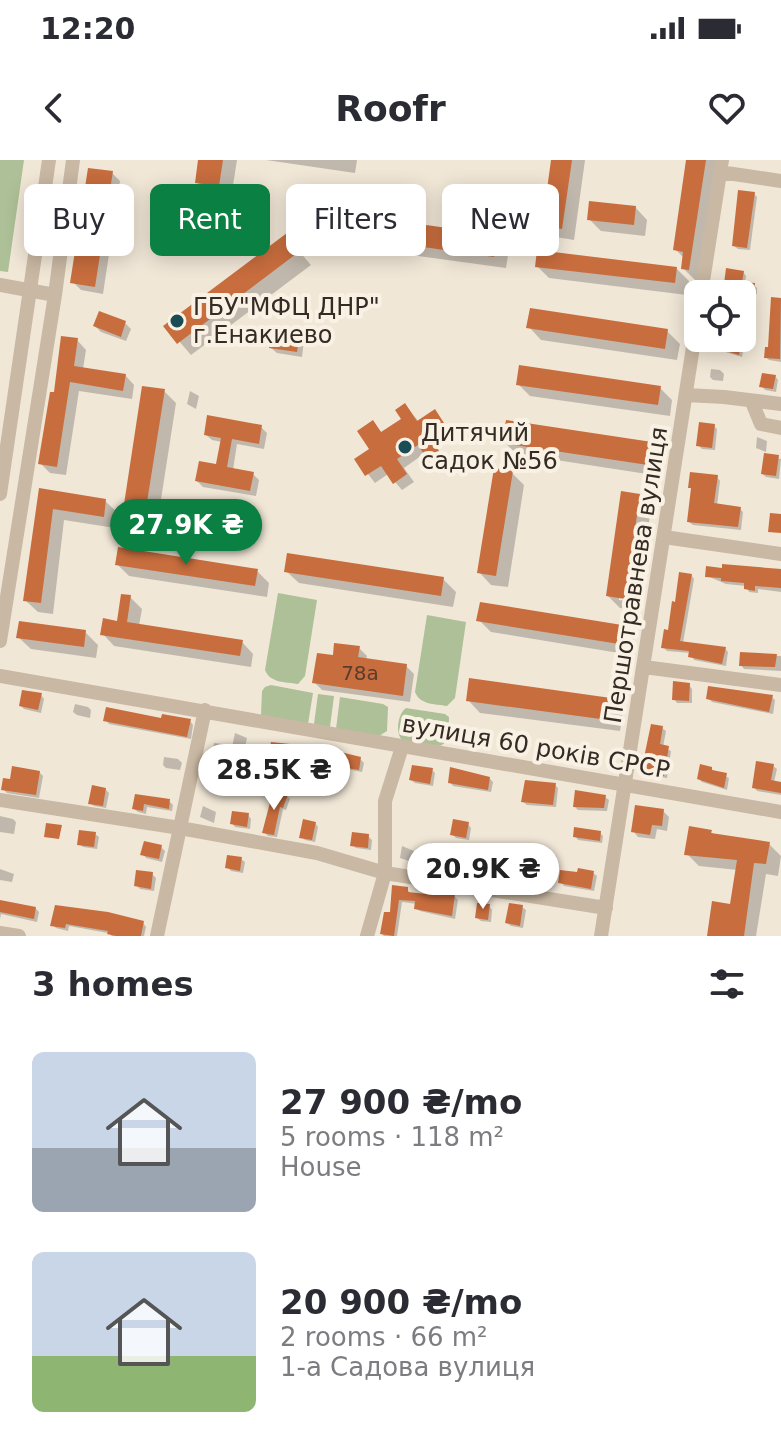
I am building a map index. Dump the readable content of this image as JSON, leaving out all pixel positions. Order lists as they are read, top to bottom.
{
  "streets": {
    "street": ["Першотравнева вулиця", "вулиця 60 років СРСР"]
  },
  "crossings": [
    ["Першотравнева вулиця", "вулиця 60 років СРСР"]
  ],
  "places": ["ГБУ\"МФЦ ДНР\" г.Енакиево", "Дитячий садок №56"],
  "house_numbers": ["78а"],
  "page": {
    "status": "12:20",
    "header": "Roofr",
    "chip": [
      "Buy",
      "Rent",
      "Filters",
      "New"
    ],
    "price": ["27.9K ₴", "28.5K ₴", "20.9K ₴"],
    "heading": "3 homes",
    "list": [
      {
        "name": "27 900 ₴/mo",
        "note": "5 rooms · 118 m² · House"
      },
      {
        "name": "20 900 ₴/mo",
        "note": "2 rooms · 66 m² · 1-а Садова вулиця"
      }
    ]
  }
}
